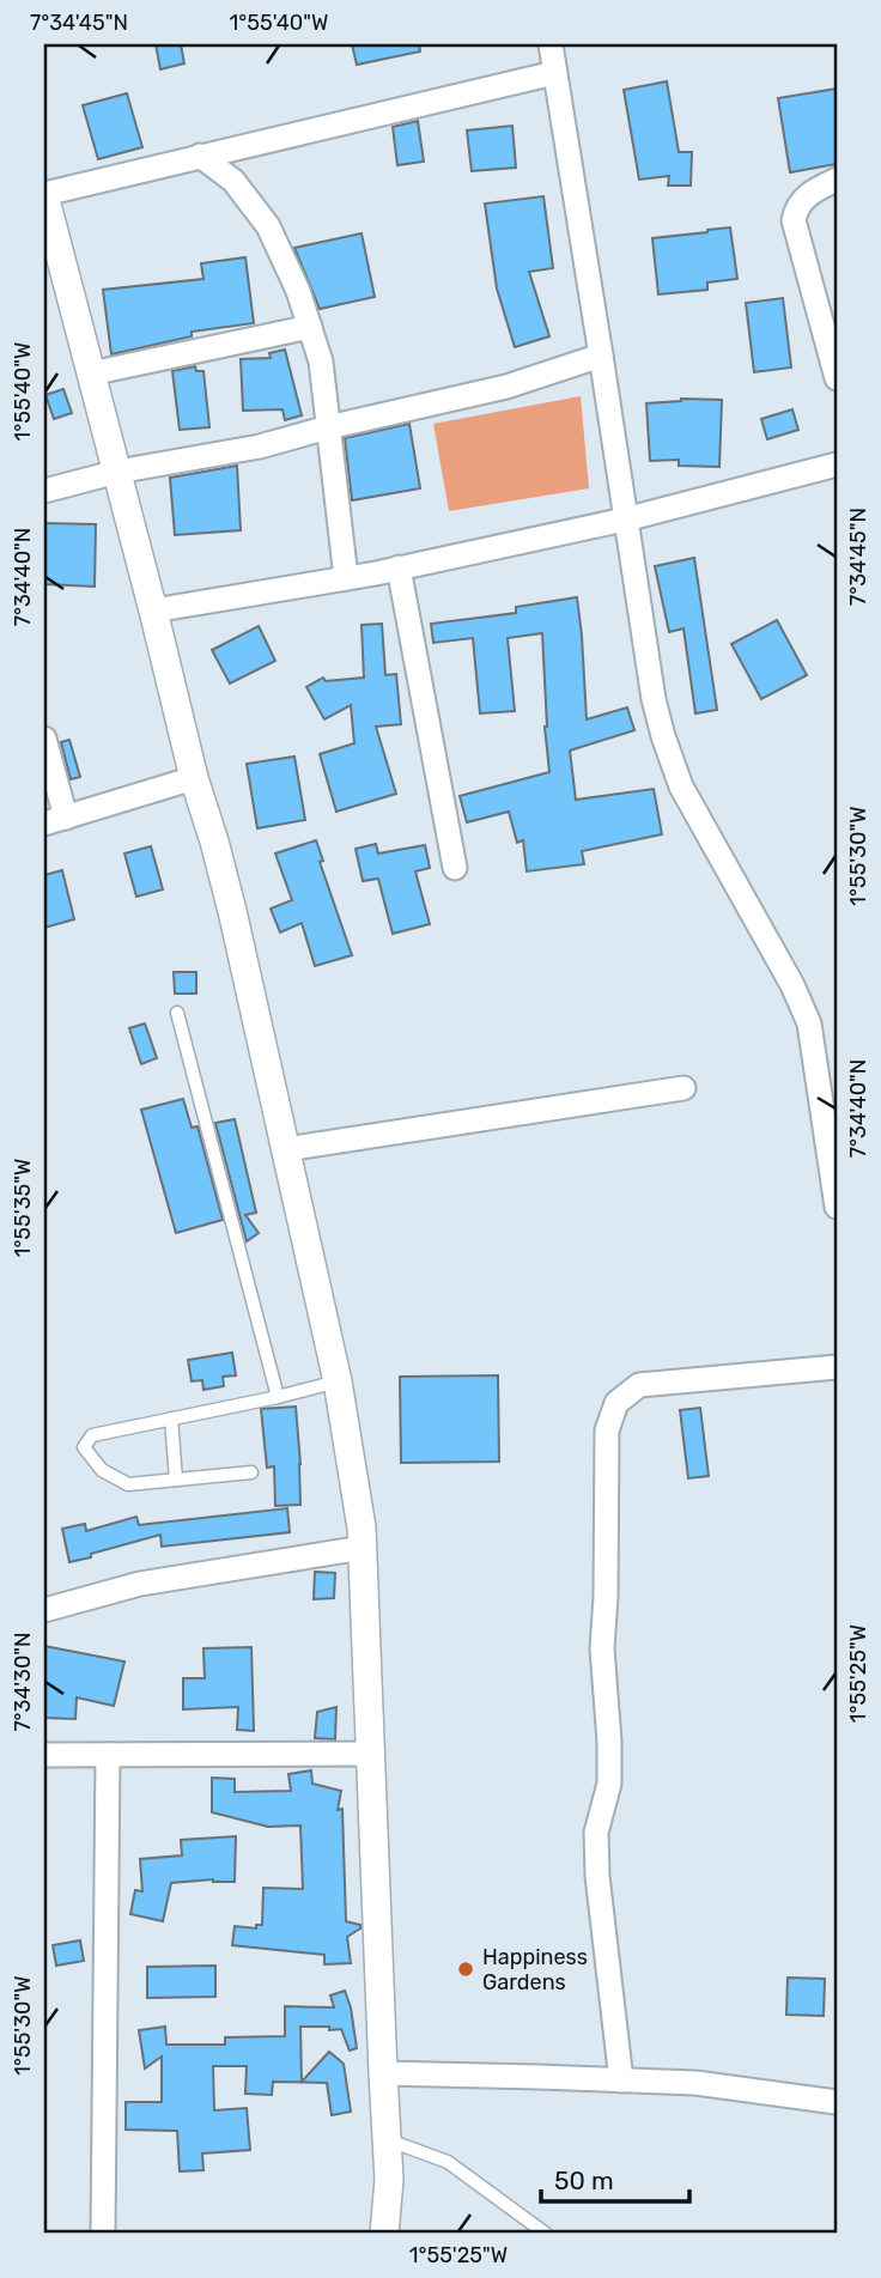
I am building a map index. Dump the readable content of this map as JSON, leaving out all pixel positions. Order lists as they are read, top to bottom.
{
  "places": ["Happiness Gardens"],
  "scale_bar": "50 m",
  "coordinates": [
    "7°34'45\"N",
    "1°55'40\"W",
    "7°34'40\"N",
    "1°55'30\"W",
    "1°55'35\"W",
    "1°55'25\"W",
    "7°34'30\"N"
  ]
}
